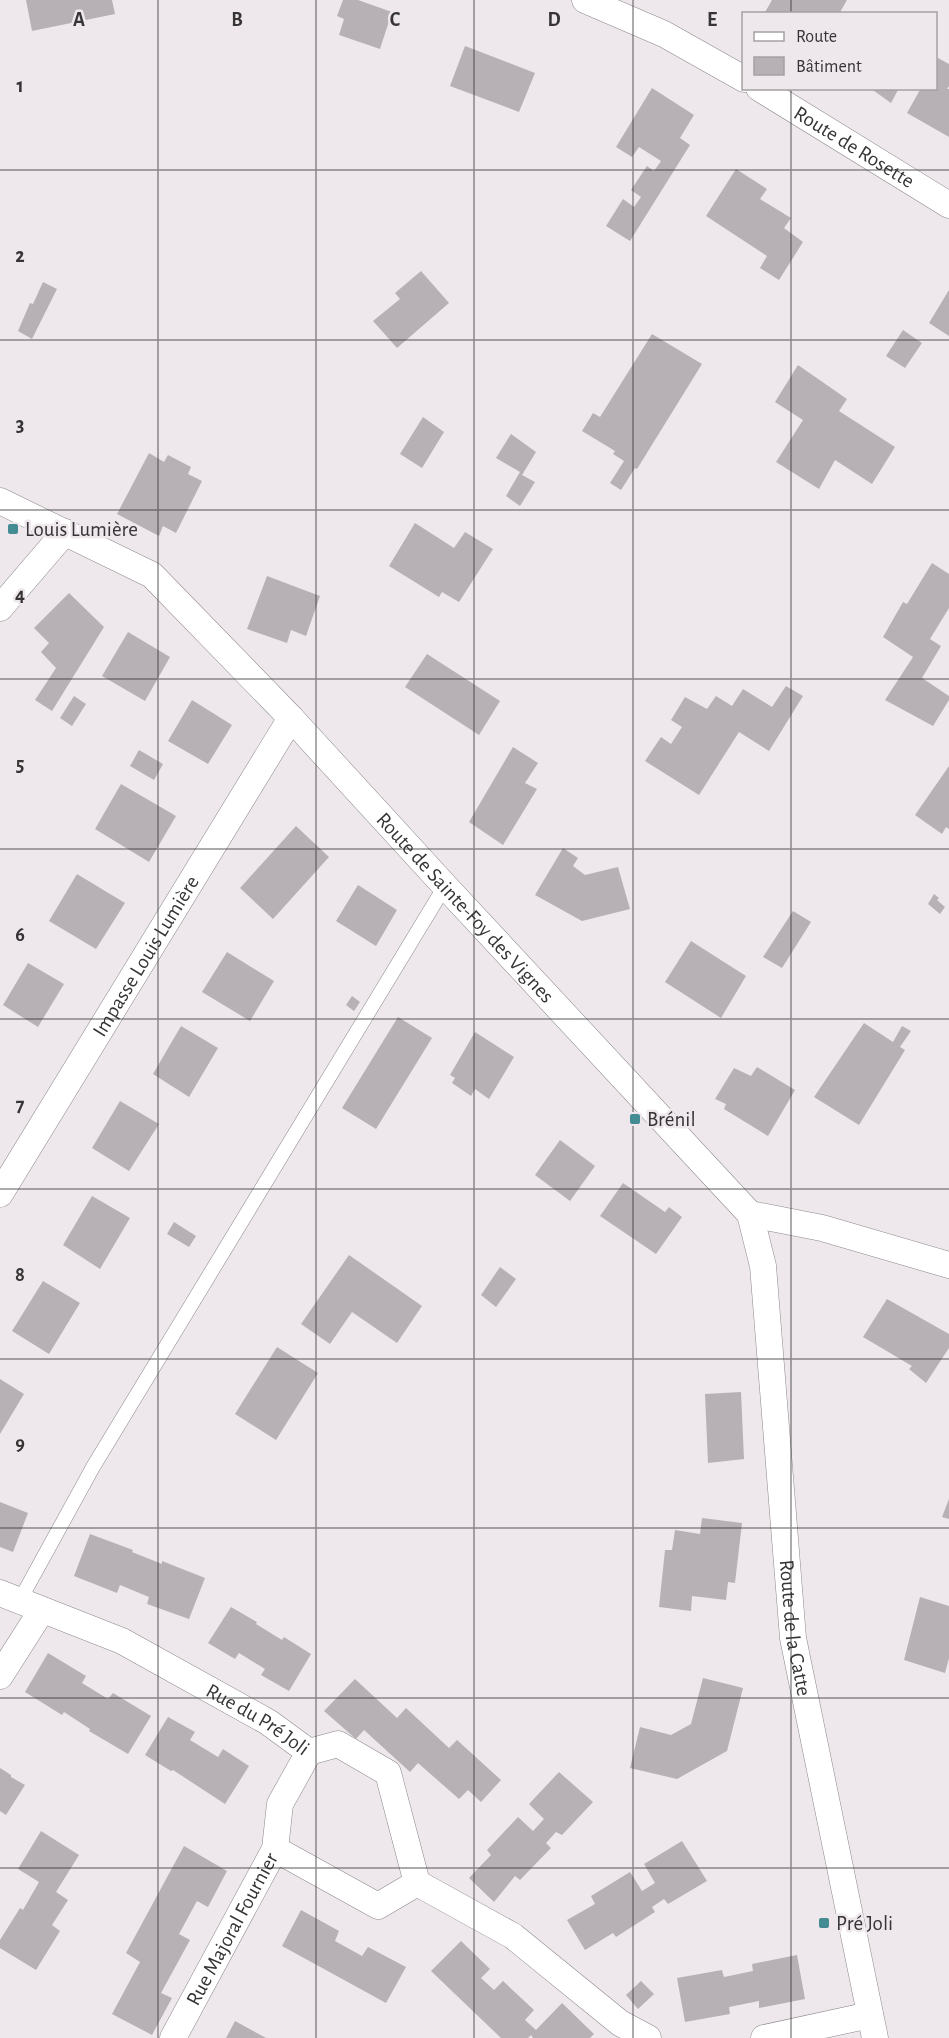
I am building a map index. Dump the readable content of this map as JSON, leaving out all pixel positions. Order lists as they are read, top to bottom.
{
  "streets": {
    "street": [
      "Route de Rosette",
      "Route de Sainte-Foy des Vignes",
      "Impasse Louis Lumière",
      "Route de la Catte",
      "Rue du Pré Joli",
      "Rue Majoral Fournier"
    ]
  },
  "crossings": [
    ["Route de Sainte-Foy des Vignes", "Impasse Louis Lumière"],
    ["Route de Sainte-Foy des Vignes", "Route de la Catte"],
    ["Rue du Pré Joli", "Rue Majoral Fournier"]
  ],
  "places": {
    "transit": ["Louis Lumière", "Brénil", "Pré Joli"]
  },
  "legend": ["Route", "Bâtiment"],
  "grid": {
    "columns": [
      "A",
      "B",
      "C",
      "D",
      "E"
    ],
    "rows": [
      "1",
      "2",
      "3",
      "4",
      "5",
      "6",
      "7",
      "8",
      "9"
    ]
  }
}
